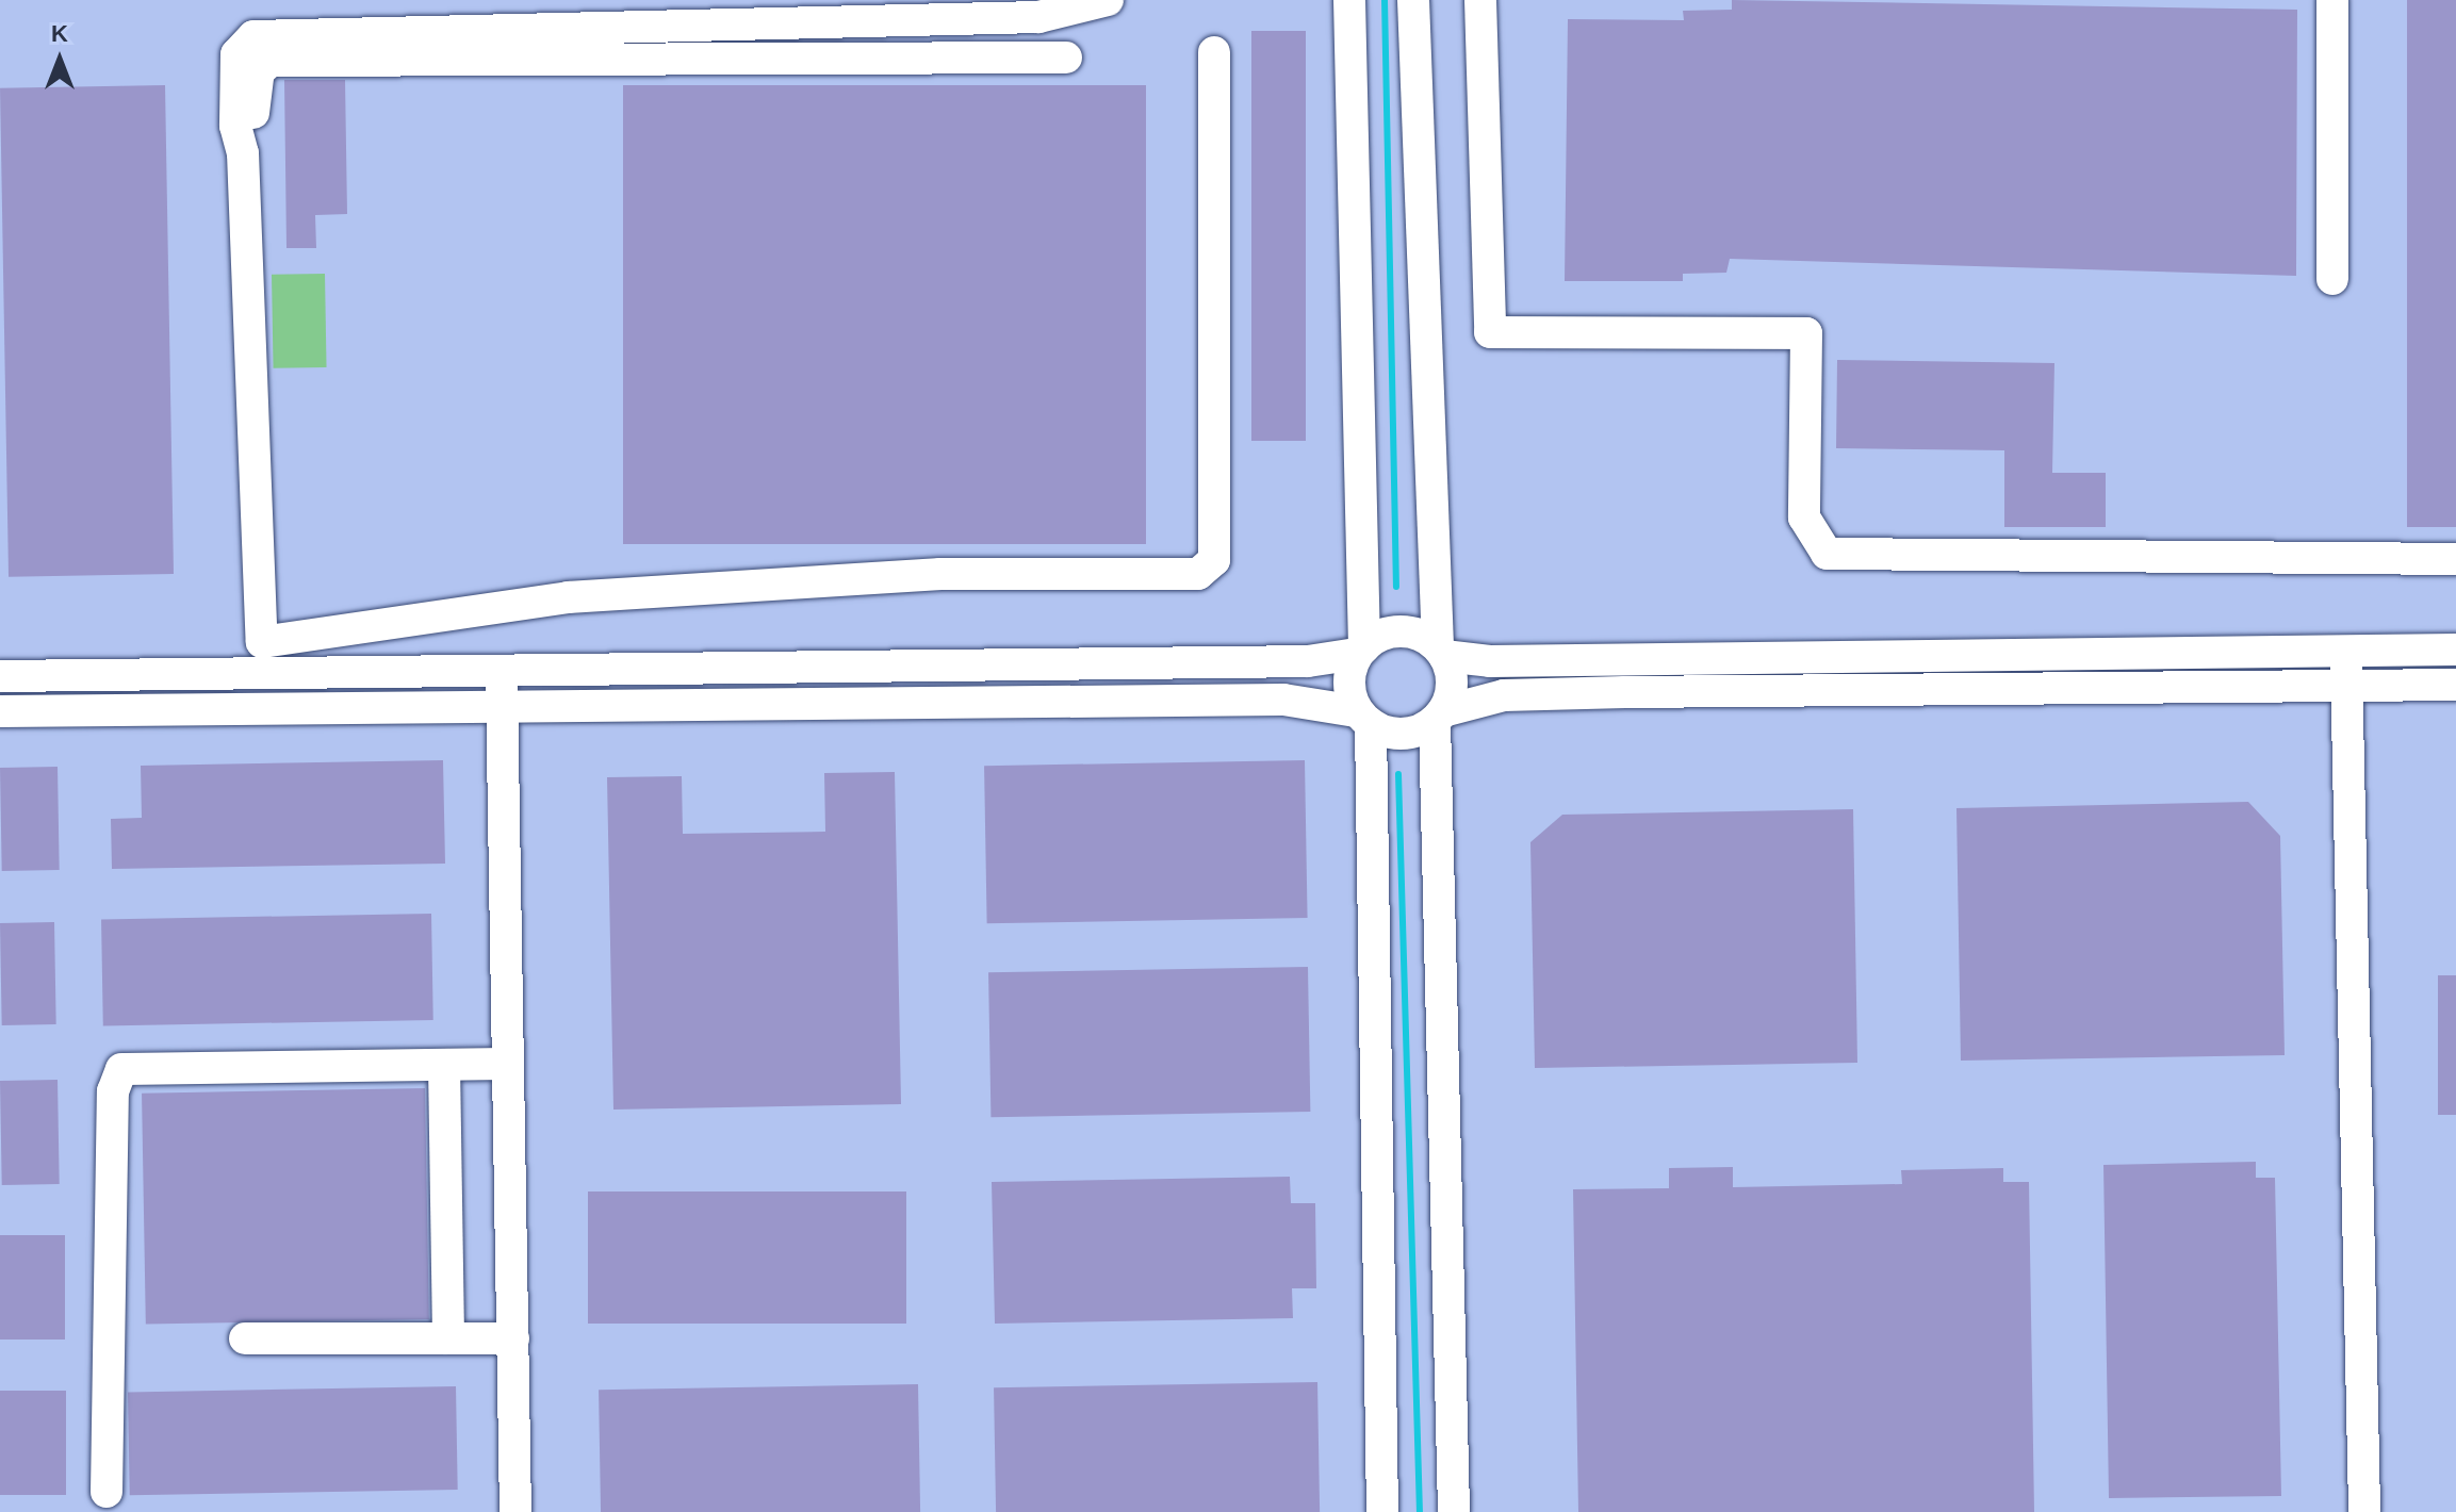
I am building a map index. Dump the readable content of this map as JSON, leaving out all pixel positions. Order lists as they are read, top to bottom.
{
  "north": "top"
}
